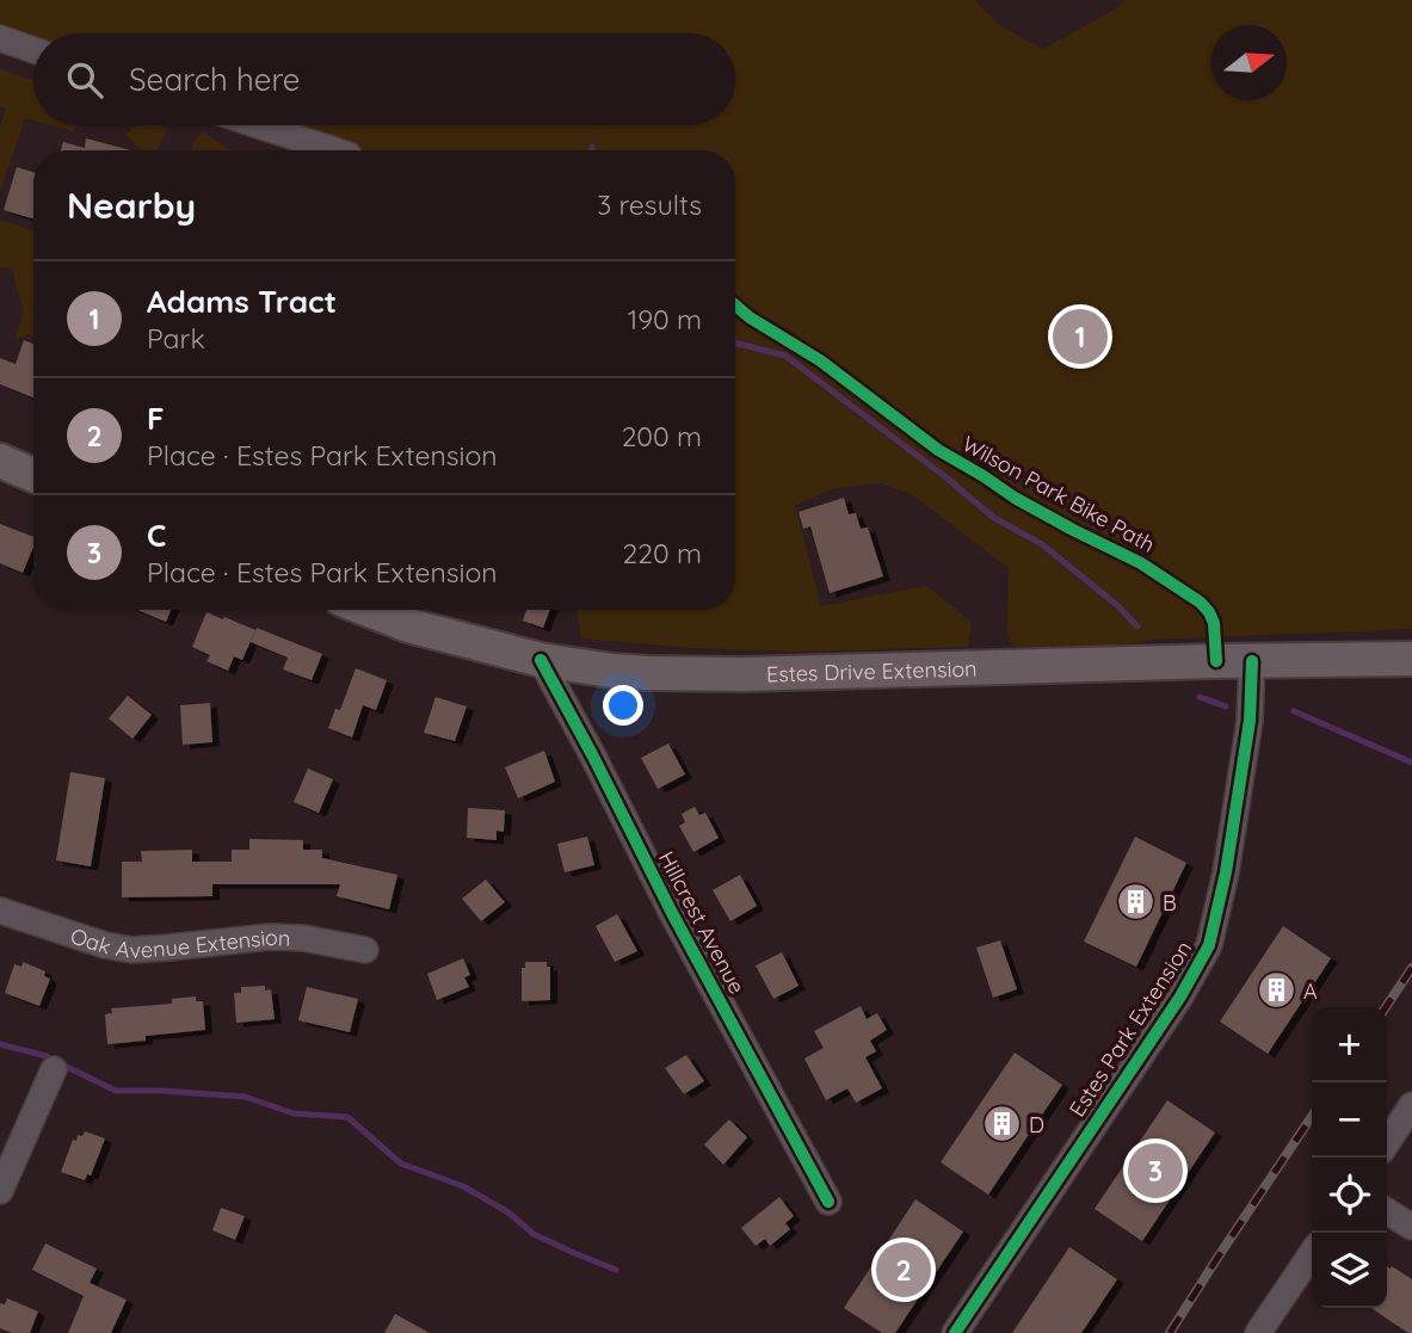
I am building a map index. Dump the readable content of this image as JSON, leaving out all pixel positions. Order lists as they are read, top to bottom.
{
  "streets": {
    "main road": ["Estes Drive Extension"],
    "street": ["Hillcrest Avenue", "Oak Avenue Extension", "Estes Park Extension"],
    "cycle path": ["Wilson Park Bike Path"]
  },
  "crossings": [
    ["Estes Drive Extension", "Hillcrest Avenue"],
    ["Estes Drive Extension", "Estes Park Extension"]
  ],
  "places": {
    "building": ["B", "A", "D"]
  },
  "north": "right",
  "page": {
    "search": "Search here",
    "heading": ["Nearby", "3 results"],
    "list": [
      {
        "mark": "1",
        "name": "Adams Tract",
        "note": "Park",
        "value": "190 m"
      },
      {
        "mark": "2",
        "name": "F",
        "note": "Place · Estes Park Extension",
        "value": "200 m"
      },
      {
        "mark": "3",
        "name": "C",
        "note": "Place · Estes Park Extension",
        "value": "220 m"
      }
    ],
    "pins": ["1", "3", "2"],
    "map_buttons": ["+", "−"]
  }
}
